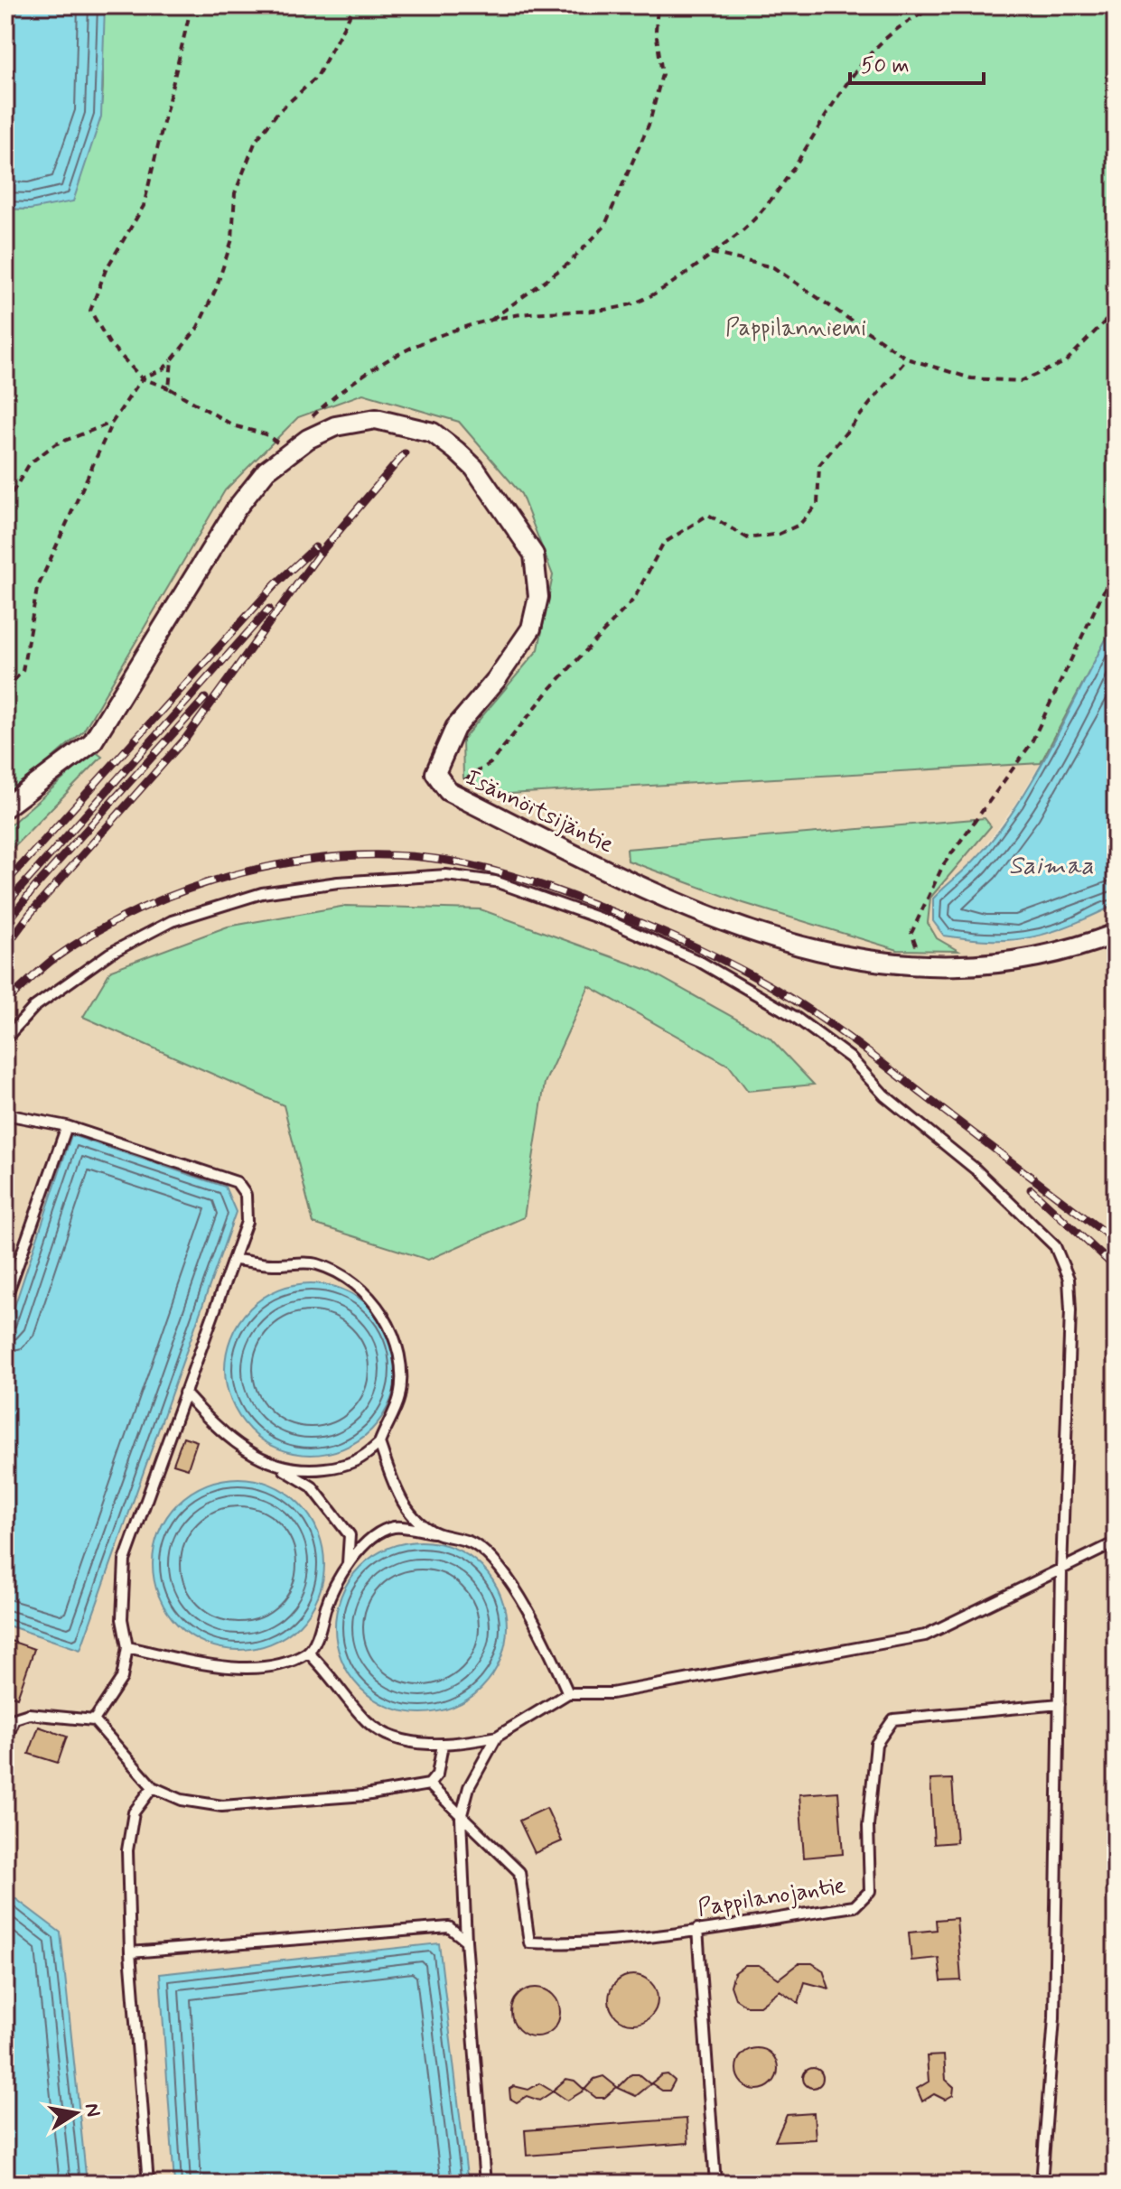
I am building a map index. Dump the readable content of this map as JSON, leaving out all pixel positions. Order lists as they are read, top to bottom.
{
  "streets": {
    "street": ["Isännöitsijäntie"],
    "lane": ["Pappilanojantie"]
  },
  "water": ["Saimaa"],
  "parks": ["Pappilanniemi"],
  "scale_bar": "50 m",
  "north": "right"
}
